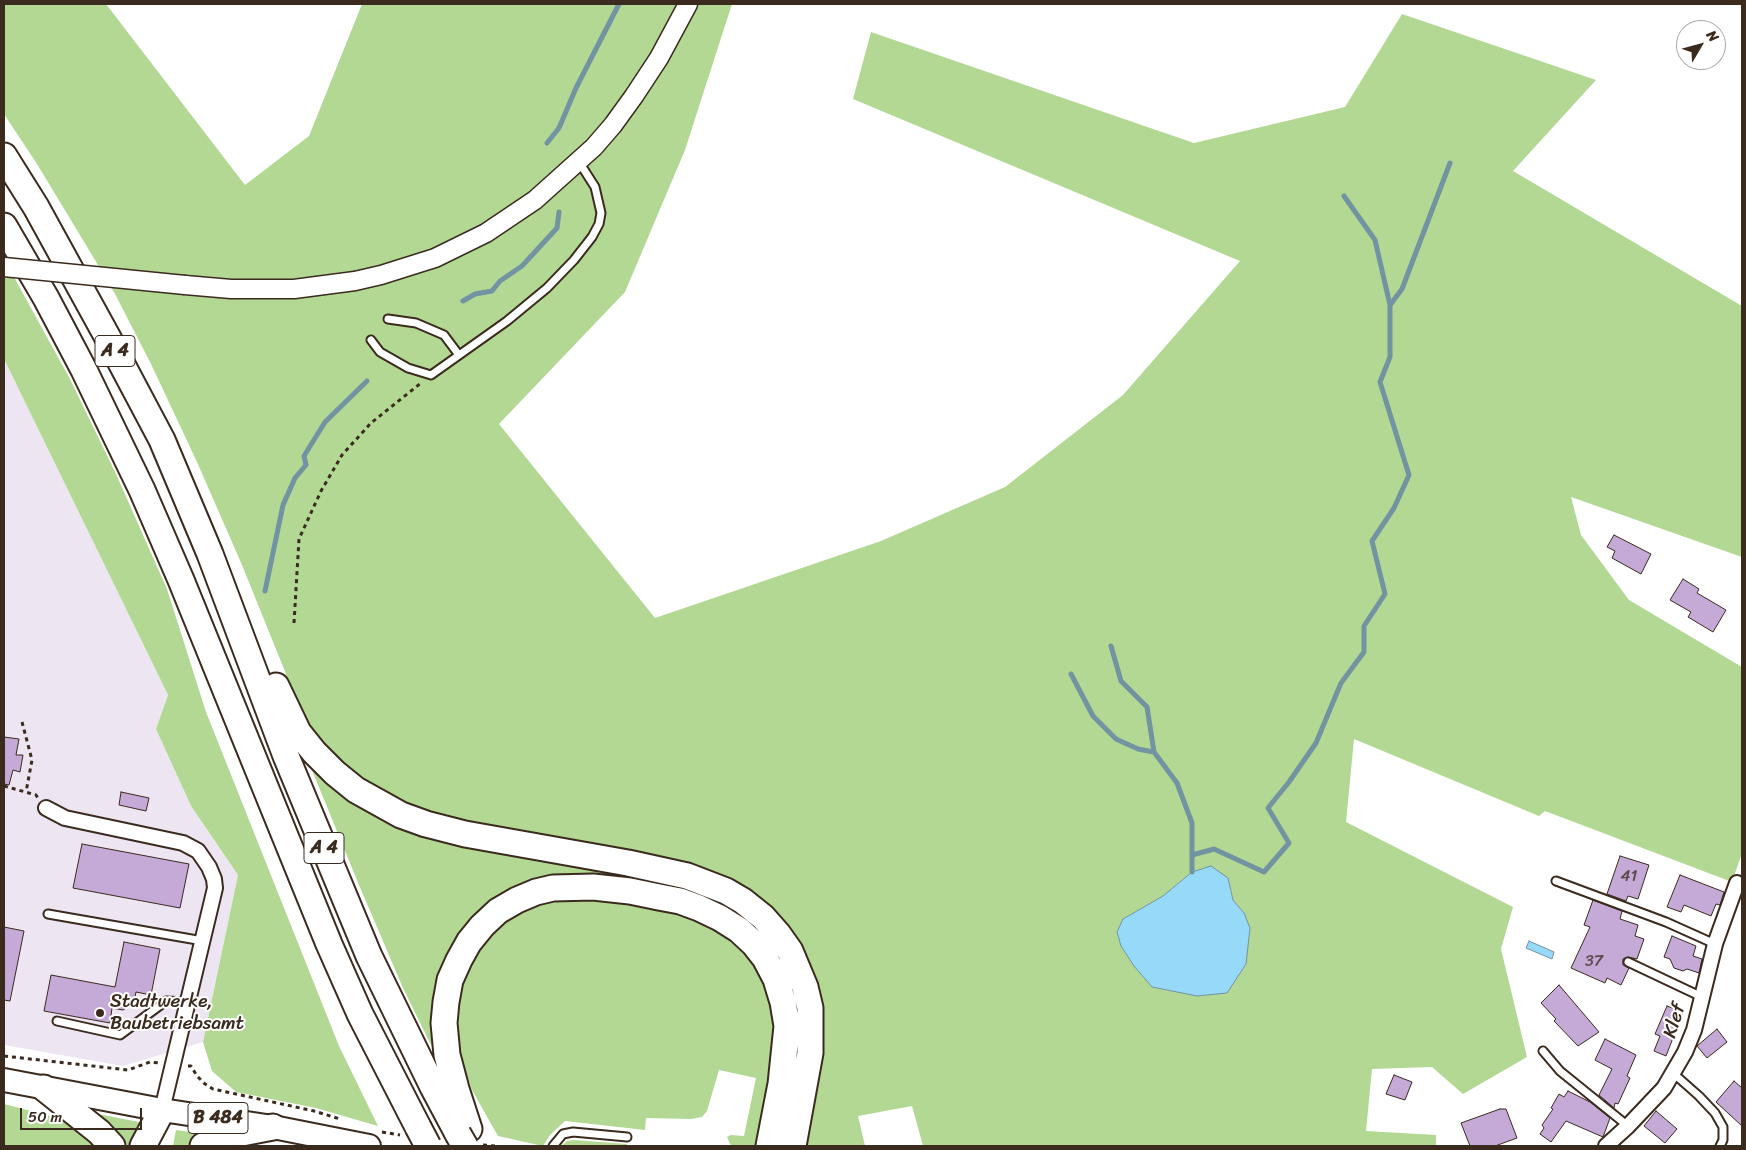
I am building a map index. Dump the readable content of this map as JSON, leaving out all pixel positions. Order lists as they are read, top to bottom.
{
  "streets": {
    "highway": ["A 4"],
    "main road": ["B 484"],
    "street": ["Klef"]
  },
  "places": ["Stadtwerke, Baubetriebsamt"],
  "house_numbers": ["41", "37"],
  "scale_bar": "50 m",
  "north": "top right"
}
